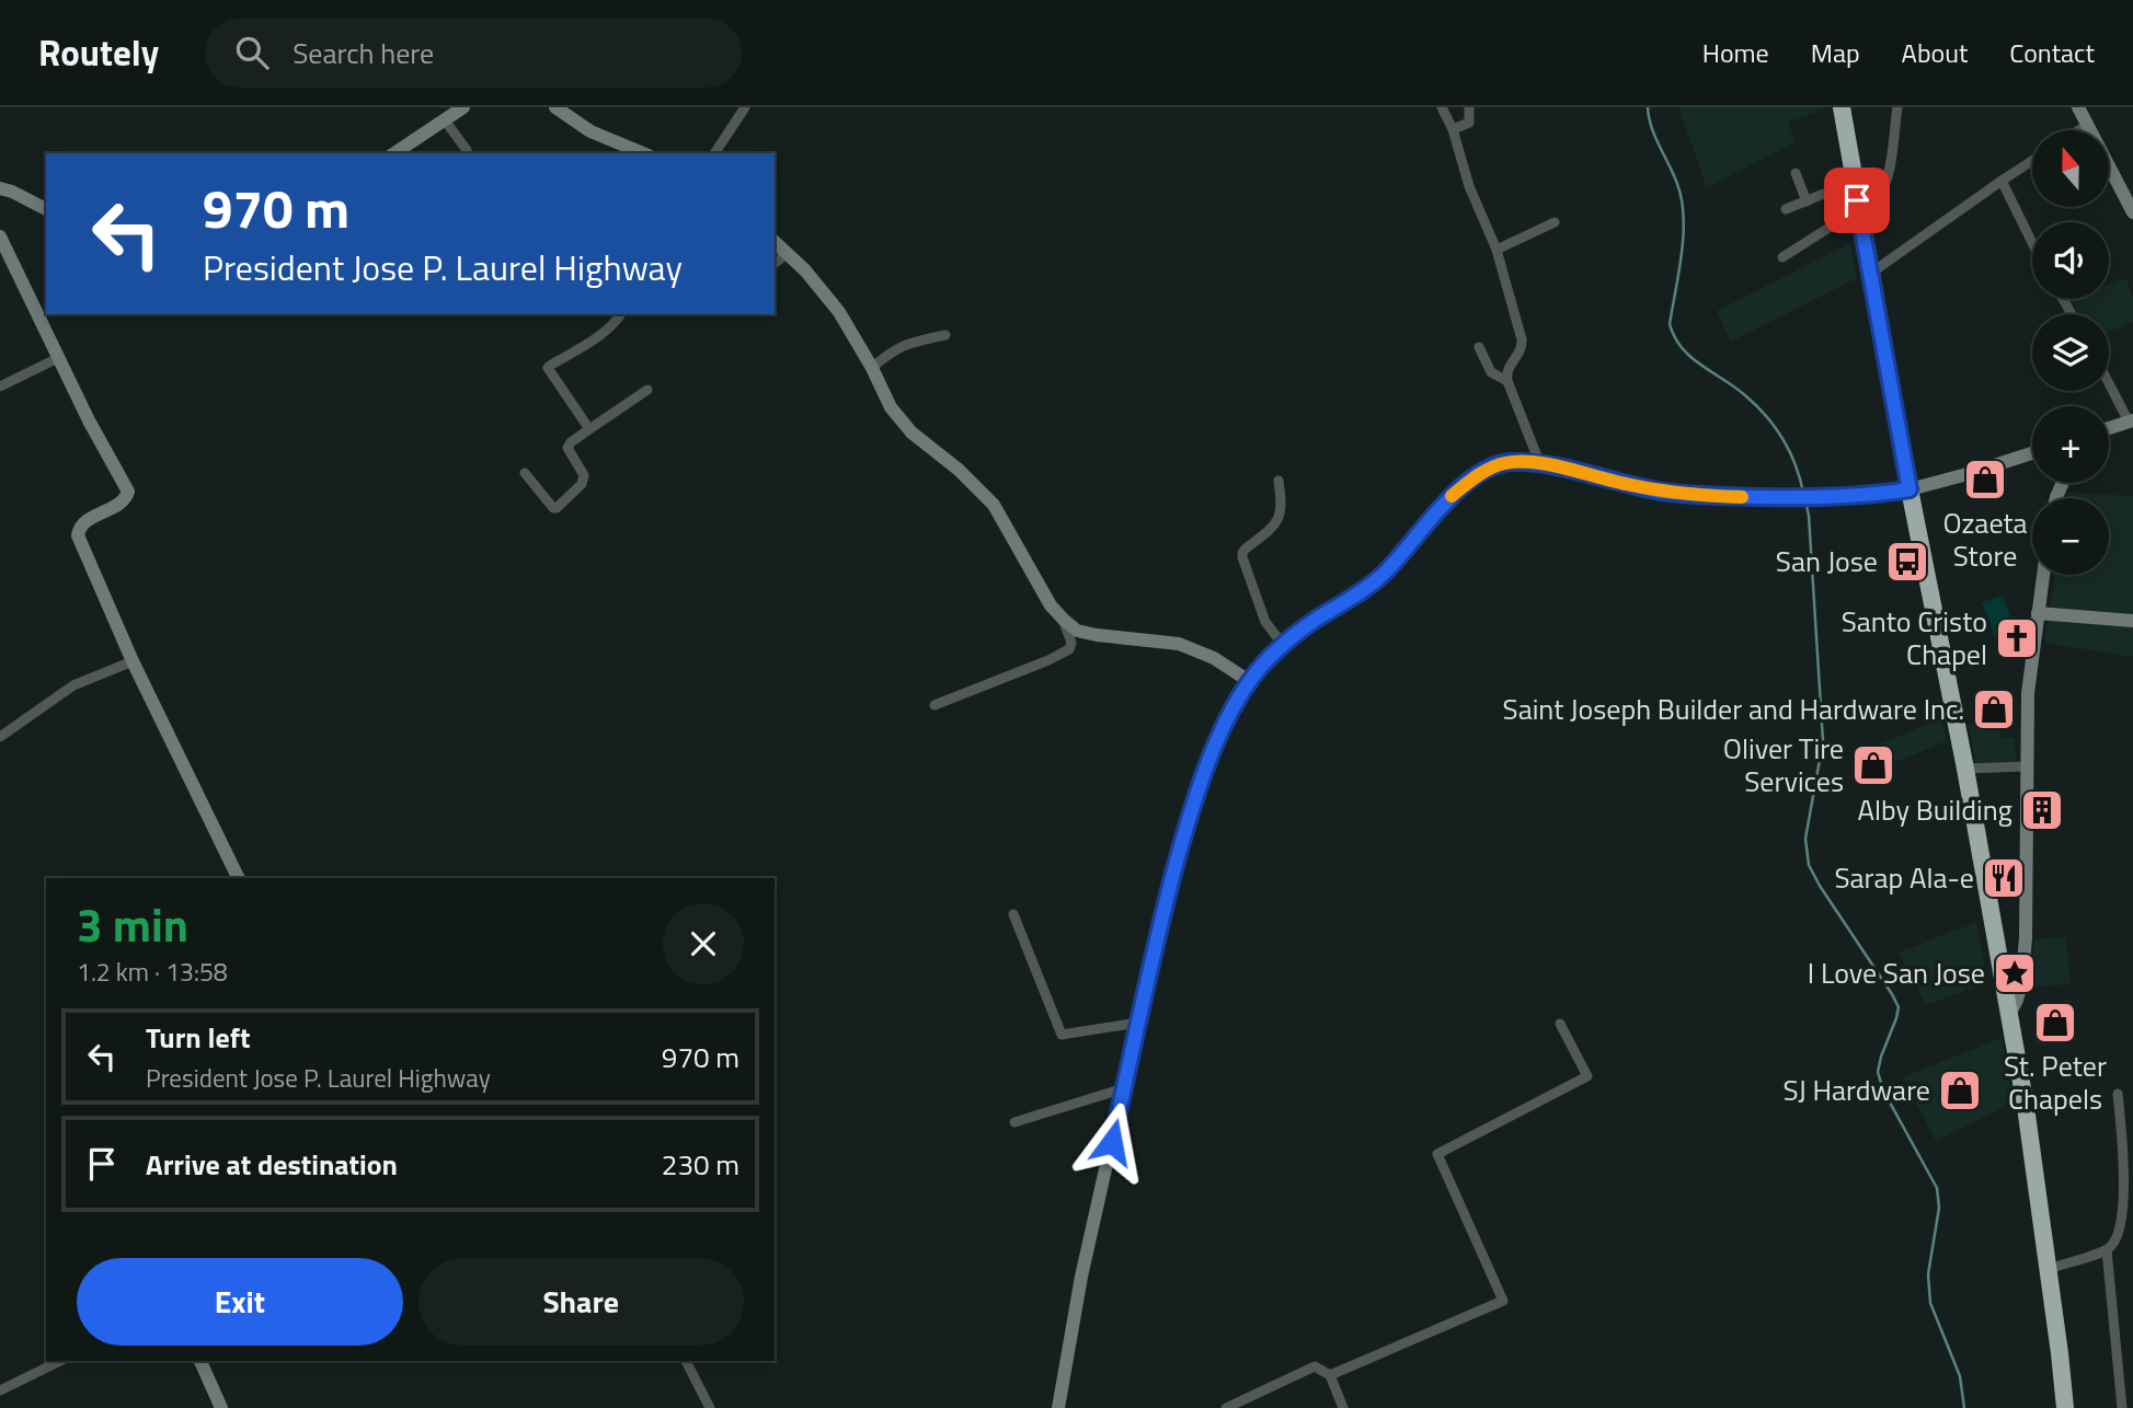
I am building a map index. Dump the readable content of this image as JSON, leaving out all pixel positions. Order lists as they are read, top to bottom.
{
  "places": {
    "shop": [
      "Ozaeta Store",
      "Saint Joseph Builder and Hardware Inc.",
      "Oliver Tire Services",
      "St. Peter Chapels",
      "SJ Hardware"
    ],
    "bus stop": ["San Jose"],
    "church": ["Santo Cristo Chapel"],
    "building": ["Alby Building"],
    "restaurant": ["Sarap Ala-e"],
    "place": ["I Love San Jose"]
  },
  "north": "top",
  "page": {
    "header": "Routely",
    "search": "Search here",
    "nav": [
      "Home",
      "Map",
      "About",
      "Contact"
    ],
    "map_buttons": ["+", "−"],
    "turn": ["970 m", "President Jose P. Laurel Highway"],
    "heading": ["3 min", "1.2 km · 13:58"],
    "list": [
      {
        "name": "Turn left",
        "note": "President Jose P. Laurel Highway",
        "value": "970 m"
      },
      {
        "name": "Arrive at destination",
        "value": "230 m"
      }
    ],
    "buttons": ["Exit", "Share"]
  }
}
